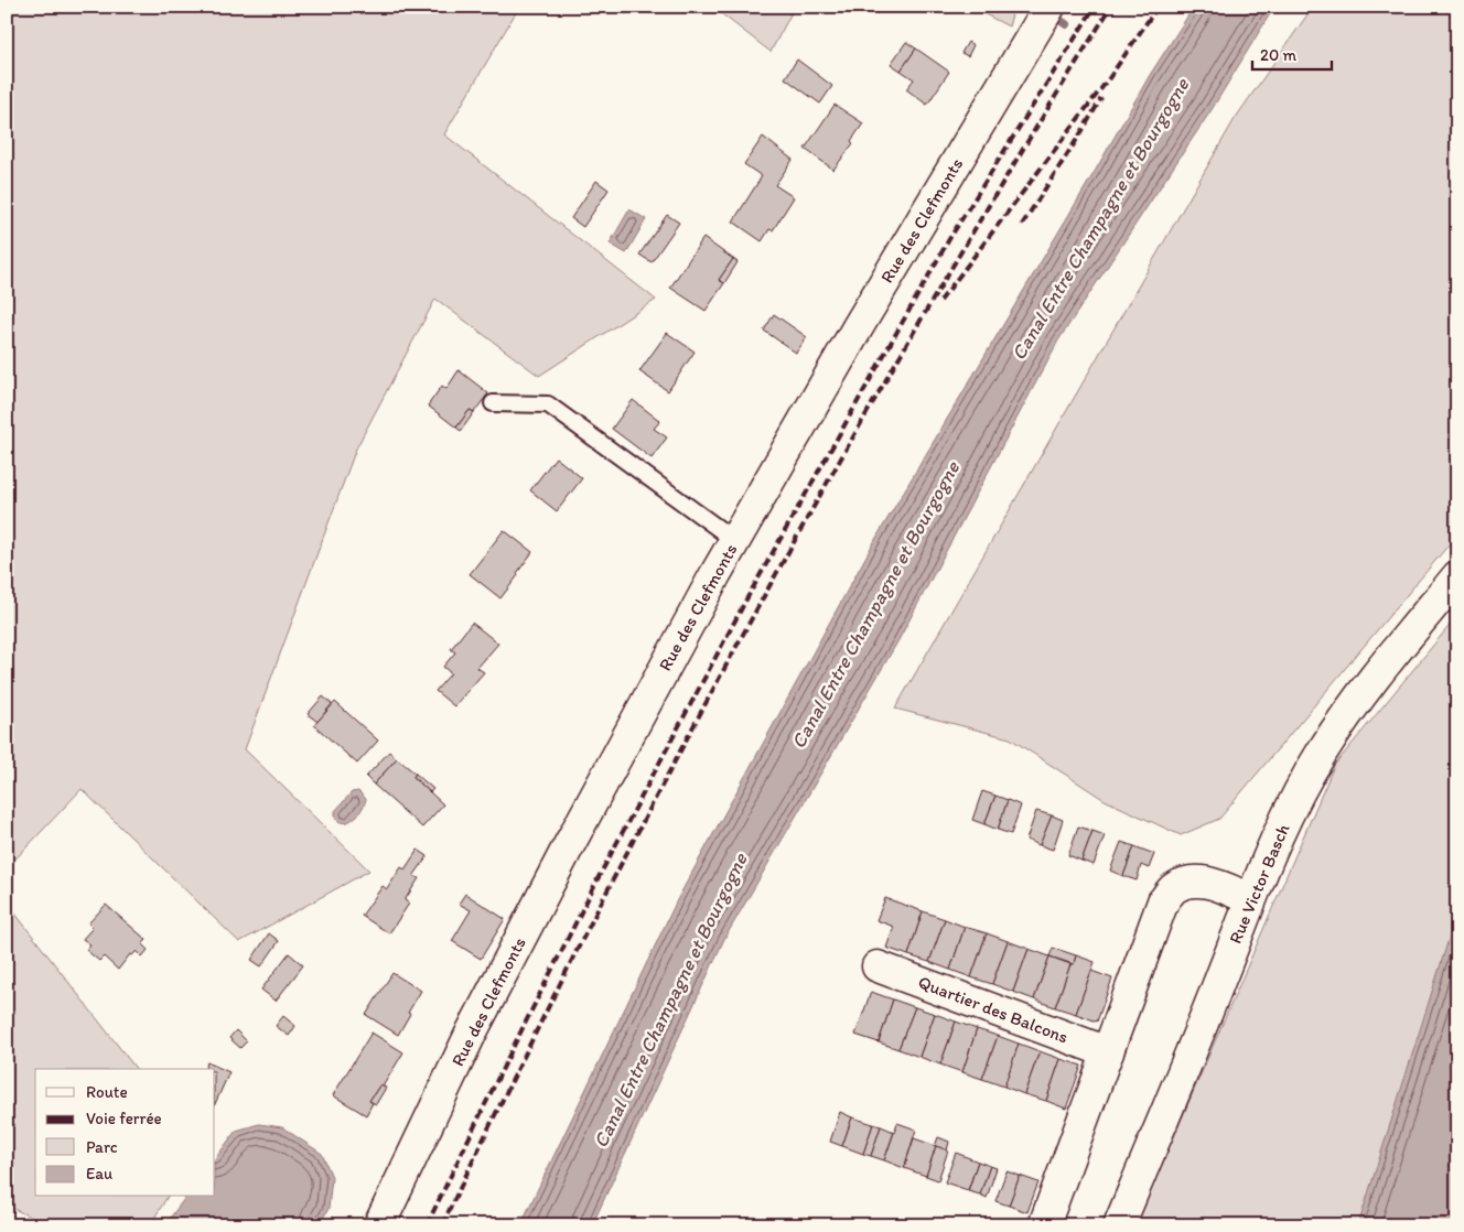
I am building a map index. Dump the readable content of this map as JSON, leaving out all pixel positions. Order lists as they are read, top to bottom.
{
  "streets": {
    "street": ["Rue des Clefmonts", "Rue Victor Basch", "Quartier des Balcons"]
  },
  "water": ["Canal Entre Champagne et Bourgogne"],
  "legend": [
    "Route",
    "Voie ferrée",
    "Parc",
    "Eau"
  ],
  "scale_bar": "20 m"
}
